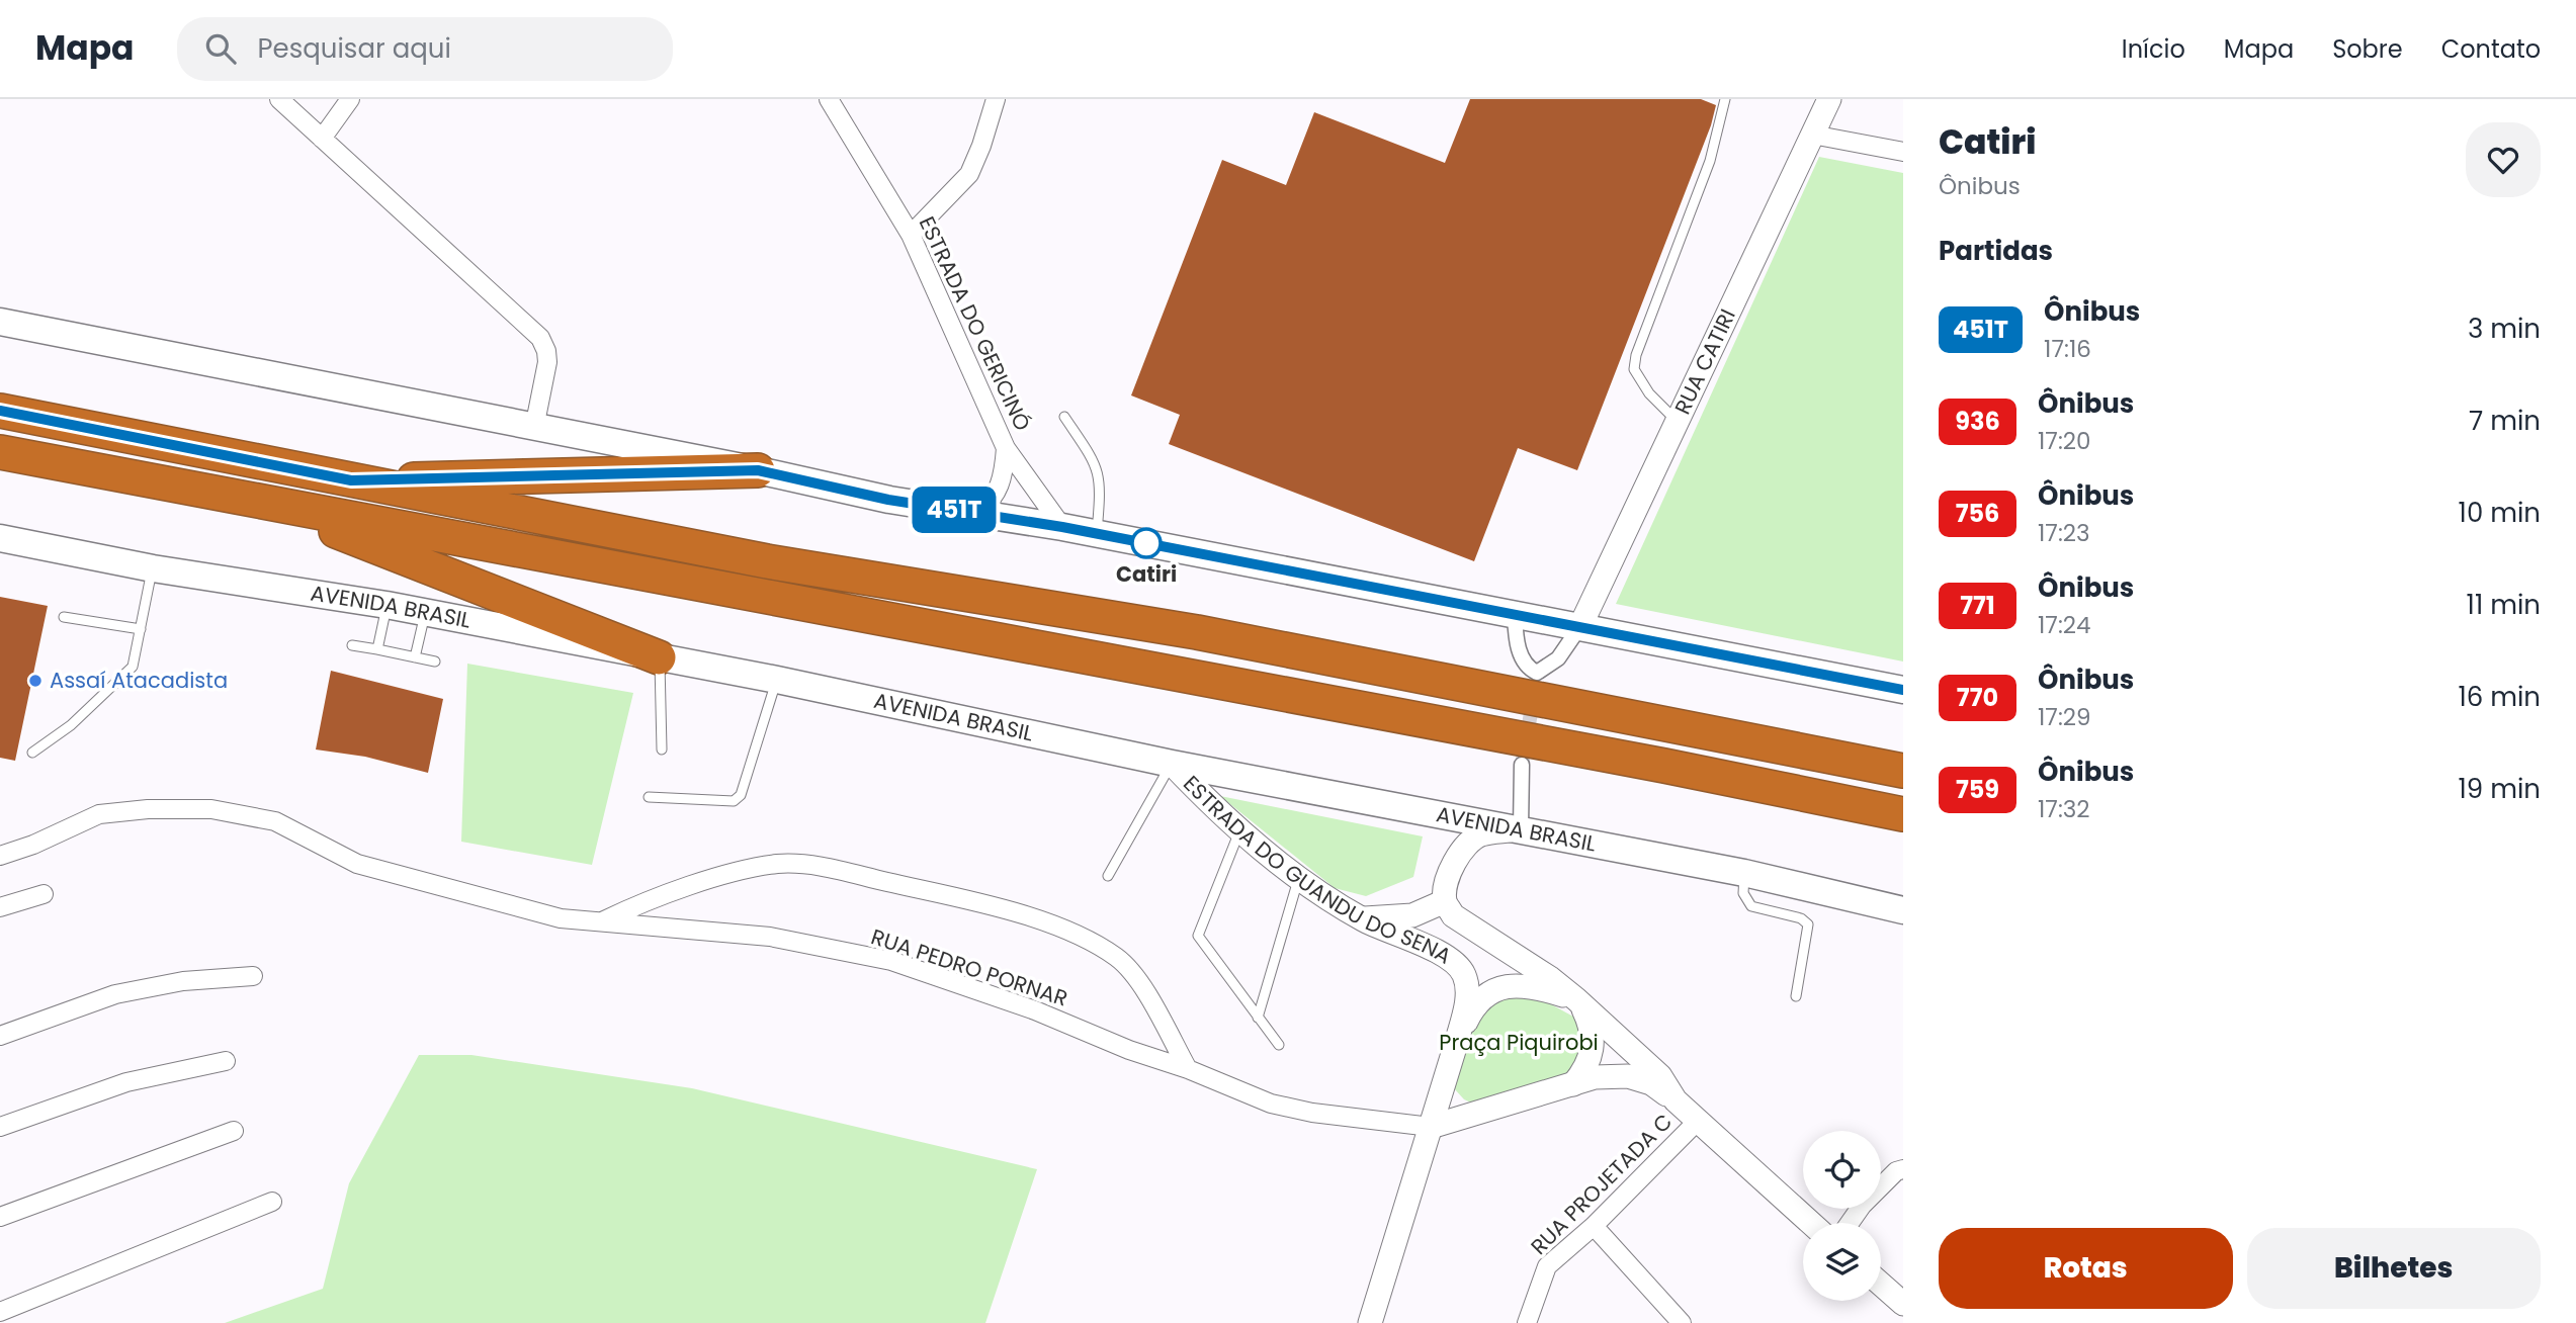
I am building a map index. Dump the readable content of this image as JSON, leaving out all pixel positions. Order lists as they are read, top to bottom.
{
  "streets": {
    "main road": ["AVENIDA BRASIL"],
    "street": [
      "ESTRADA DO GERICINÓ",
      "RUA CATIRI",
      "ESTRADA DO GUANDU DO SENA",
      "RUA PEDRO PORNAR",
      "RUA PROJETADA C"
    ]
  },
  "crossings": [
    ["AVENIDA BRASIL", "ESTRADA DO GUANDU DO SENA"]
  ],
  "parks": ["Praça Piquirobi"],
  "places": ["Catiri", "Assaí Atacadista"],
  "lines": ["bus line 451T"],
  "page": {
    "header": "Mapa",
    "search": "Pesquisar aqui",
    "nav": [
      "Início",
      "Mapa",
      "Sobre",
      "Contato"
    ],
    "on_map": "451T",
    "heading": [
      ["Catiri", "Ônibus"],
      "Partidas"
    ],
    "list": [
      {
        "mark": "451T",
        "name": "Ônibus",
        "note": "17:16",
        "value": "3 min"
      },
      {
        "mark": "936",
        "name": "Ônibus",
        "note": "17:20",
        "value": "7 min"
      },
      {
        "mark": "756",
        "name": "Ônibus",
        "note": "17:23",
        "value": "10 min"
      },
      {
        "mark": "771",
        "name": "Ônibus",
        "note": "17:24",
        "value": "11 min"
      },
      {
        "mark": "770",
        "name": "Ônibus",
        "note": "17:29",
        "value": "16 min"
      },
      {
        "mark": "759",
        "name": "Ônibus",
        "note": "17:32",
        "value": "19 min"
      }
    ],
    "buttons": ["Rotas", "Bilhetes"]
  }
}
